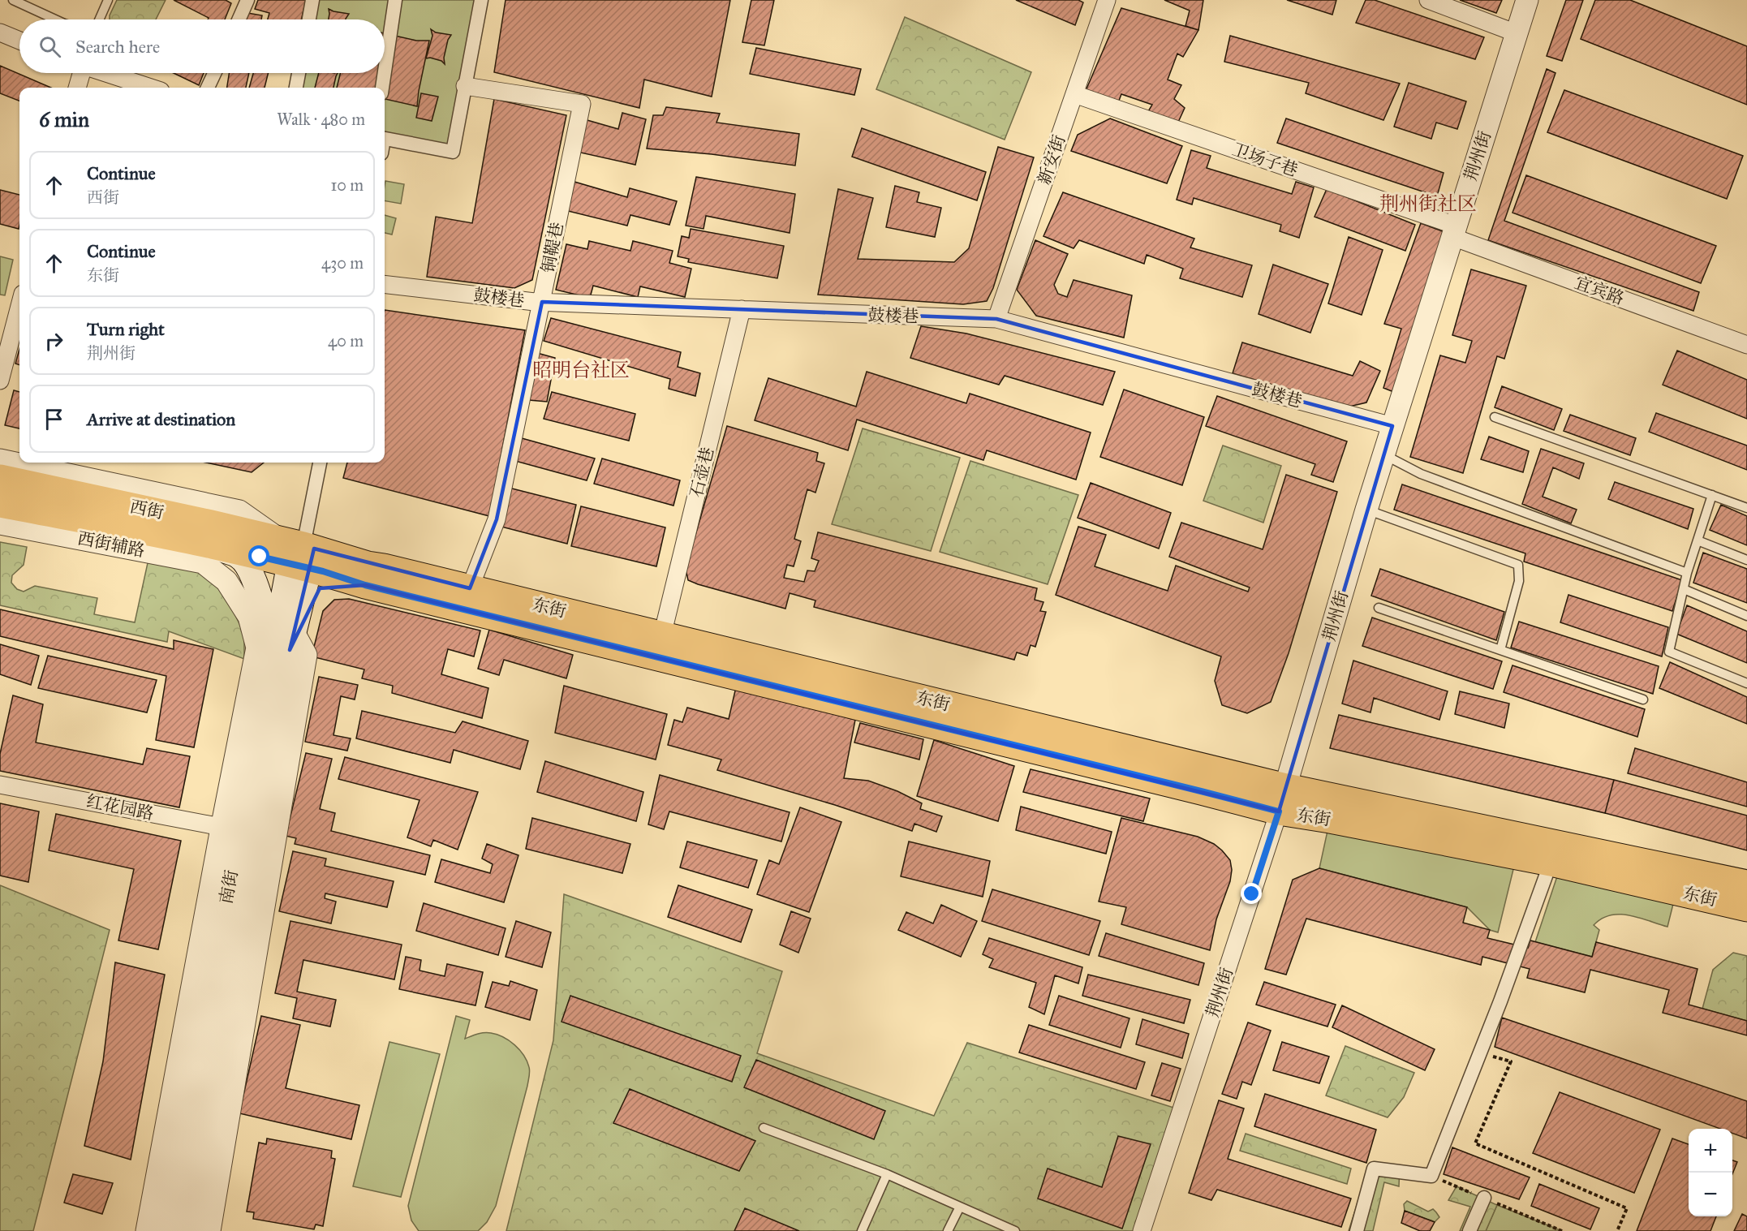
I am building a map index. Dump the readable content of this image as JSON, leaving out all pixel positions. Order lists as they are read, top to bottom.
{
  "streets": {
    "main road": ["西街", "东街", "南街"],
    "street": [
      "荆州街",
      "新安街",
      "卫场子巷",
      "铜鞮巷",
      "宜宾路",
      "鼓楼巷",
      "石壶巷",
      "西街辅路",
      "红花园路"
    ]
  },
  "crossings": [
    ["荆州街", "卫场子巷"],
    ["荆州街", "宜宾路"],
    ["荆州街", "鼓楼巷"],
    ["荆州街", "东街"],
    ["新安街", "卫场子巷"],
    ["新安街", "鼓楼巷"],
    ["卫场子巷", "宜宾路"],
    ["铜鞮巷", "鼓楼巷"],
    ["铜鞮巷", "东街"],
    ["鼓楼巷", "石壶巷"],
    ["石壶巷", "东街"],
    ["西街", "西街辅路"],
    ["西街", "东街"],
    ["西街", "南街"],
    ["东街", "南街"],
    ["红花园路", "南街"]
  ],
  "districts": ["荆州街社区", "昭明台社区"],
  "page": {
    "search": "Search here",
    "heading": ["6 min", "Walk · 480 m"],
    "list": [
      ["Continue", "西街", "10 m"],
      ["Continue", "东街", "430 m"],
      ["Turn right", "荆州街", "40 m"],
      "Arrive at destination"
    ],
    "map_buttons": ["+", "−"]
  }
}
